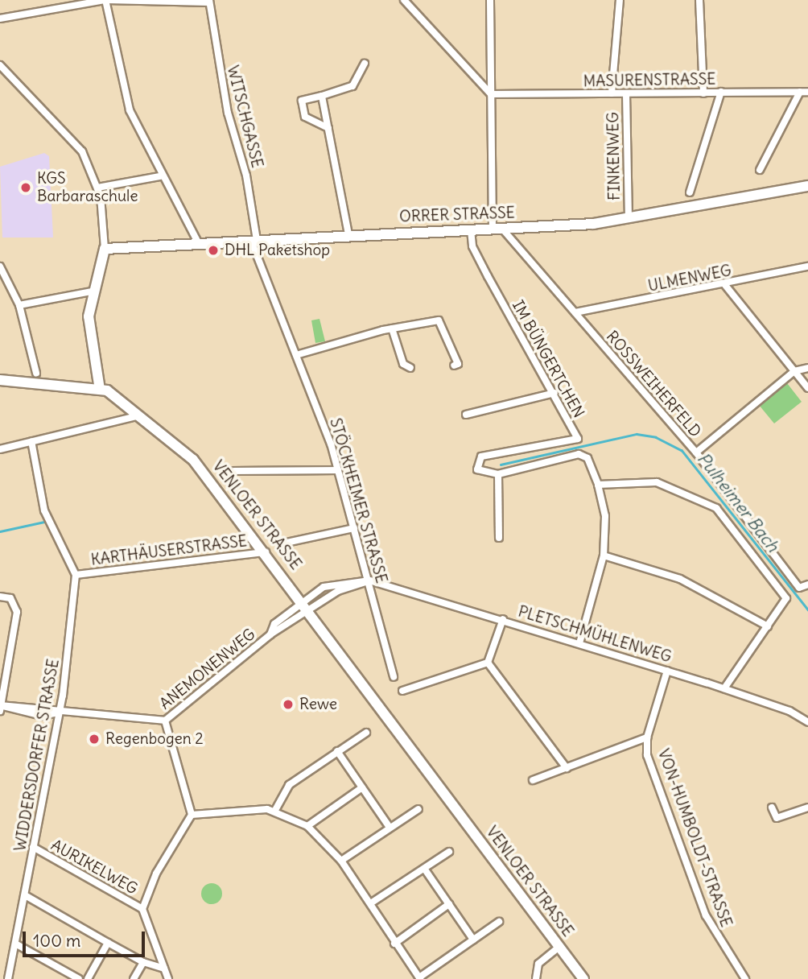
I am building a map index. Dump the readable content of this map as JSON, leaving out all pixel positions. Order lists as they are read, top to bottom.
{
  "streets": {
    "main road": ["ORRER STRASSE", "VENLOER STRASSE"],
    "street": [
      "MASURENSTRASSE",
      "WITSCHGASSE",
      "FINKENWEG",
      "ULMENWEG",
      "IM BÜNGERTCHEN",
      "ROSSWEIHERFELD",
      "STÖCKHEIMER STRASSE",
      "KARTHÄUSERSTRASSE",
      "PLETSCHMÜHLENWEG",
      "ANEMONENWEG",
      "WIDDERSDORFER STRASSE",
      "VON-HUMBOLDT-STRASSE",
      "AURIKELWEG"
    ]
  },
  "crossings": [
    ["MASURENSTRASSE", "FINKENWEG"],
    ["WITSCHGASSE", "ORRER STRASSE"],
    ["WITSCHGASSE", "STÖCKHEIMER STRASSE"],
    ["FINKENWEG", "ORRER STRASSE"],
    ["ORRER STRASSE", "IM BÜNGERTCHEN"],
    ["ORRER STRASSE", "ROSSWEIHERFELD"],
    ["ORRER STRASSE", "STÖCKHEIMER STRASSE"],
    ["ULMENWEG", "ROSSWEIHERFELD"],
    ["STÖCKHEIMER STRASSE", "PLETSCHMÜHLENWEG"],
    ["VENLOER STRASSE", "KARTHÄUSERSTRASSE"],
    ["VENLOER STRASSE", "PLETSCHMÜHLENWEG"],
    ["VENLOER STRASSE", "ANEMONENWEG"],
    ["KARTHÄUSERSTRASSE", "WIDDERSDORFER STRASSE"],
    ["PLETSCHMÜHLENWEG", "ANEMONENWEG"],
    ["PLETSCHMÜHLENWEG", "VON-HUMBOLDT-STRASSE"],
    ["ANEMONENWEG", "WIDDERSDORFER STRASSE"],
    ["WIDDERSDORFER STRASSE", "AURIKELWEG"]
  ],
  "water": ["Pulheimer Bach"],
  "places": [
    "KGS Barbaraschule",
    "DHL Paketshop",
    "Rewe",
    "Regenbogen 2"
  ],
  "scale_bar": "100 m"
}
